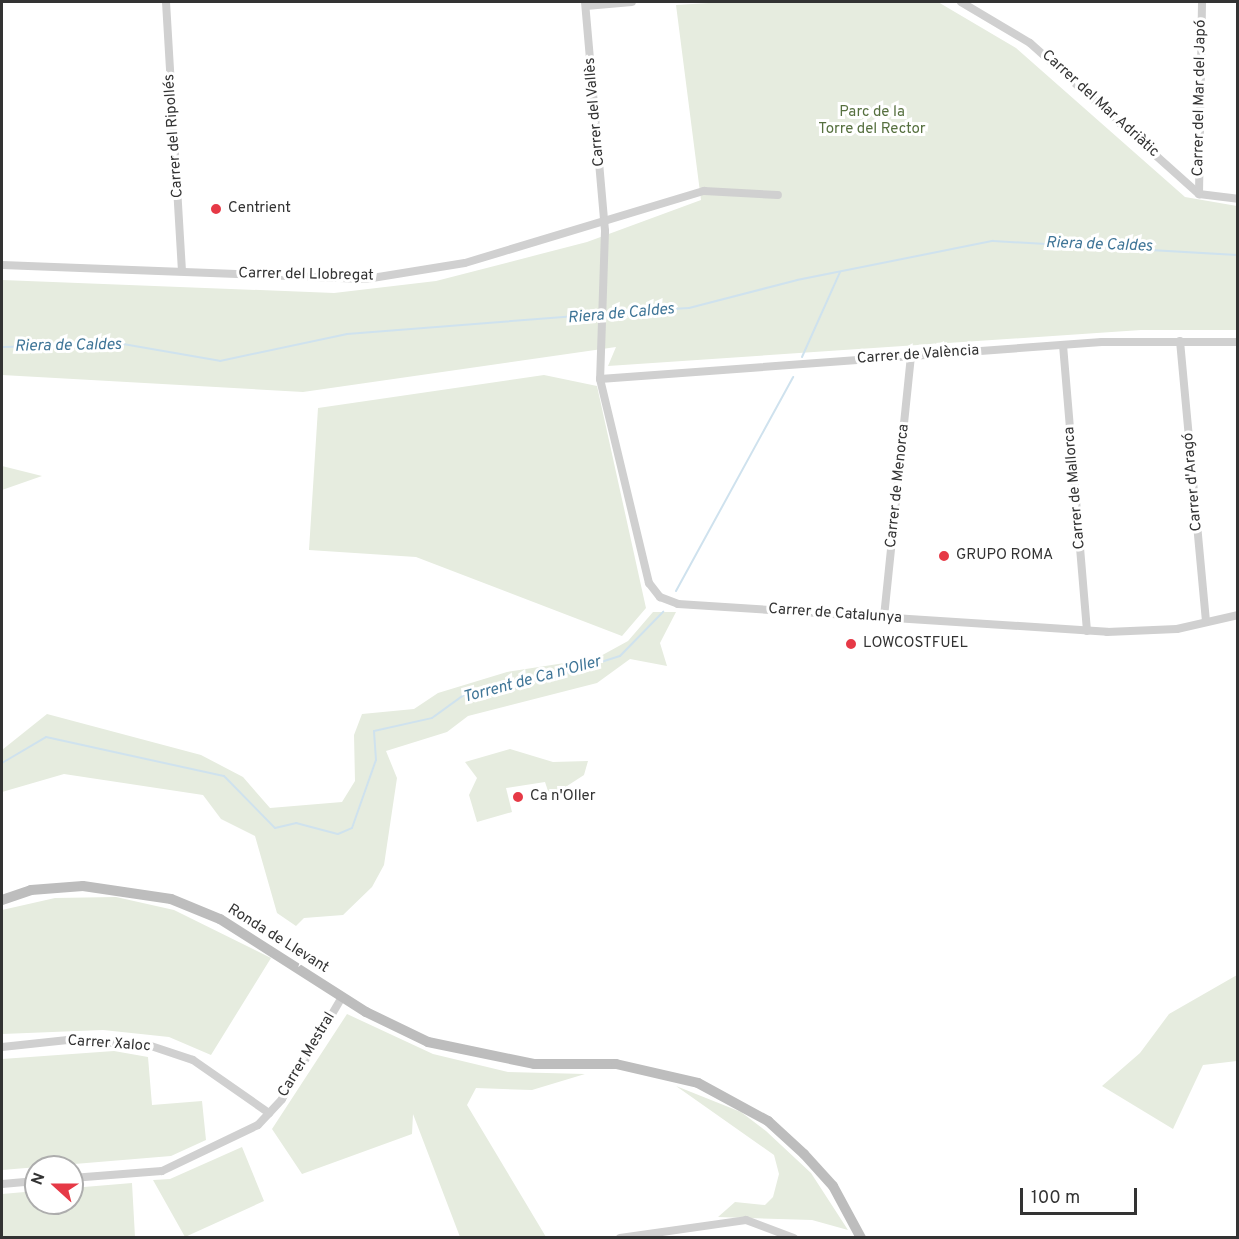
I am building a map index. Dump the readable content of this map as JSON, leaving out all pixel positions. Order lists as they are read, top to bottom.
{
  "streets": {
    "main road": ["Ronda de Llevant"],
    "street": [
      "Carrer del Mar del Japó",
      "Carrer del Mar Adriàtic",
      "Carrer del Vallès",
      "Carrer del Ripollés",
      "Carrer del Llobregat",
      "Carrer de València",
      "Carrer d'Aragó",
      "Carrer de Menorca",
      "Carrer de Mallorca",
      "Carrer de Catalunya",
      "Carrer Xaloc",
      "Carrer Mestral"
    ]
  },
  "crossings": [
    ["Carrer del Mar del Japó", "Carrer del Mar Adriàtic"],
    ["Carrer del Vallès", "Carrer del Llobregat"],
    ["Carrer del Vallès", "Carrer de Catalunya"],
    ["Carrer del Ripollés", "Carrer del Llobregat"],
    ["Carrer de València", "Carrer d'Aragó"],
    ["Carrer de València", "Carrer de Menorca"],
    ["Carrer de València", "Carrer de Mallorca"],
    ["Carrer de València", "Carrer de Catalunya"],
    ["Carrer d'Aragó", "Carrer de Catalunya"],
    ["Carrer de Menorca", "Carrer de Catalunya"],
    ["Carrer de Mallorca", "Carrer de Catalunya"],
    ["Ronda de Llevant", "Carrer Mestral"],
    ["Carrer Xaloc", "Carrer Mestral"]
  ],
  "water": ["Riera de Caldes", "Torrent de Ca n'Oller"],
  "parks": ["Parc de la Torre del Rector"],
  "places": [
    "Centrient",
    "GRUPO ROMA",
    "LOWCOSTFUEL",
    "Ca n'Oller"
  ],
  "scale_bar": "100 m",
  "north": "left"
}
